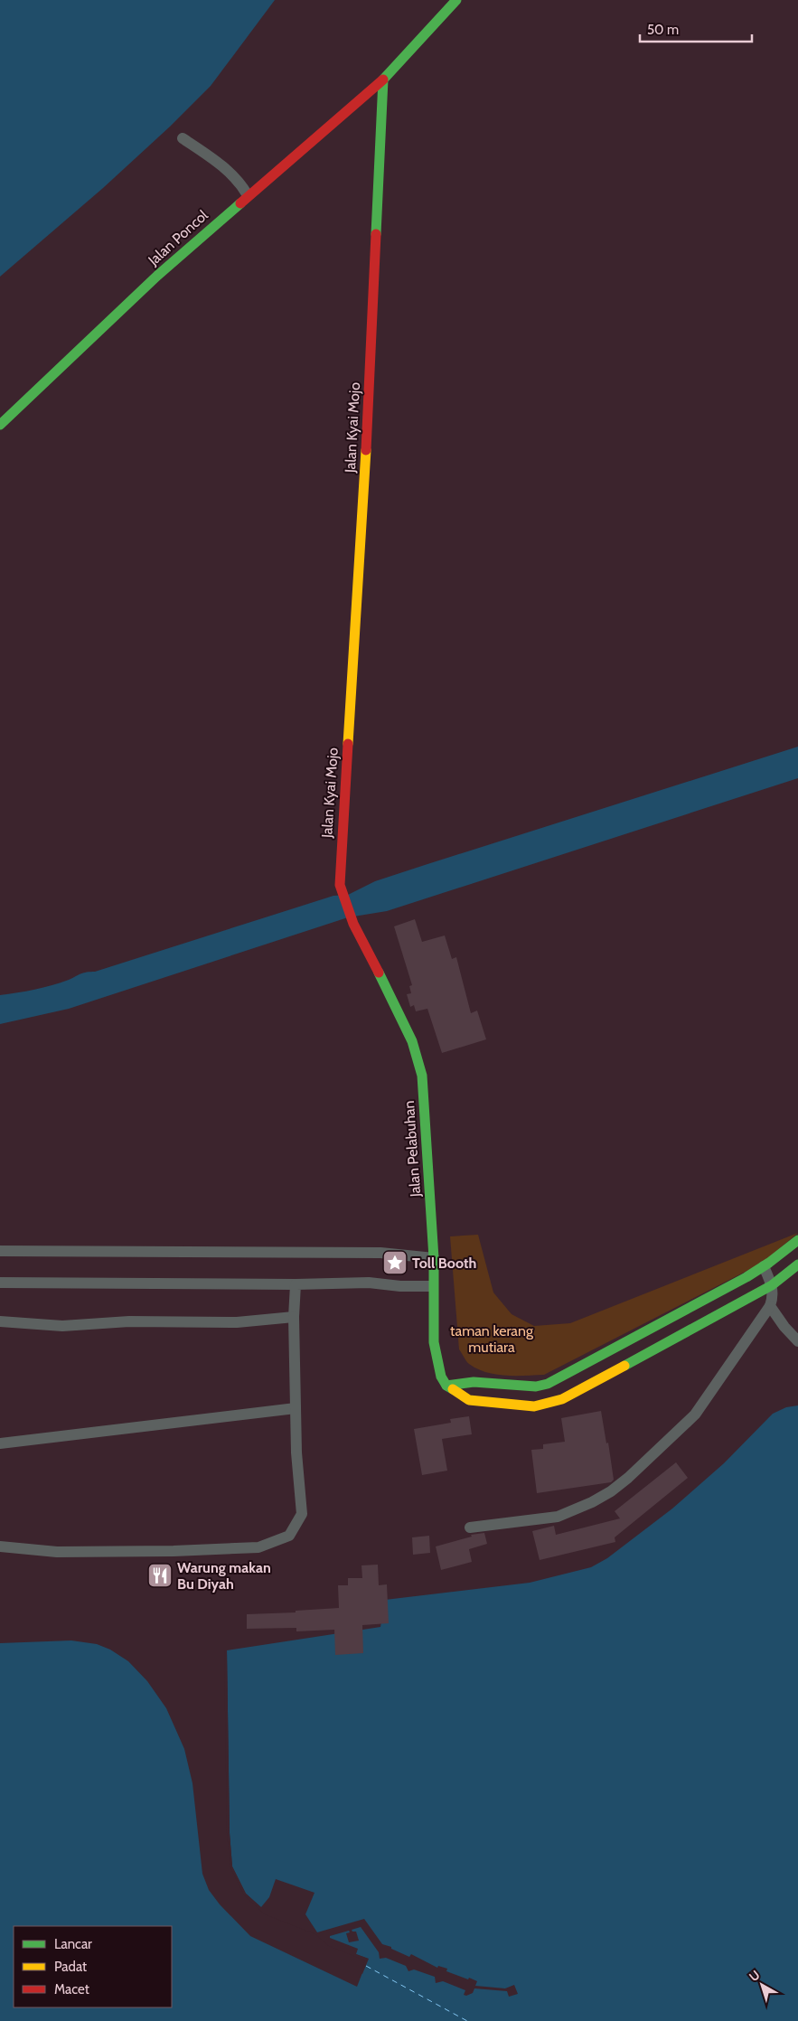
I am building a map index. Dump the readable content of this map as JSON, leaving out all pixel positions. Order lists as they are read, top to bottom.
{
  "streets": {
    "main road": ["Jalan Poncol", "Jalan Kyai Mojo", "Jalan Pelabuhan"]
  },
  "crossings": [
    ["Jalan Poncol", "Jalan Kyai Mojo"],
    ["Jalan Kyai Mojo", "Jalan Pelabuhan"]
  ],
  "parks": ["taman kerang mutiara"],
  "places": {
    "place": ["Toll Booth"],
    "restaurant": ["Warung makan Bu Diyah"]
  },
  "legend": ["Lancar", "Padat", "Macet"],
  "scale_bar": "50 m",
  "north": "top left"
}
